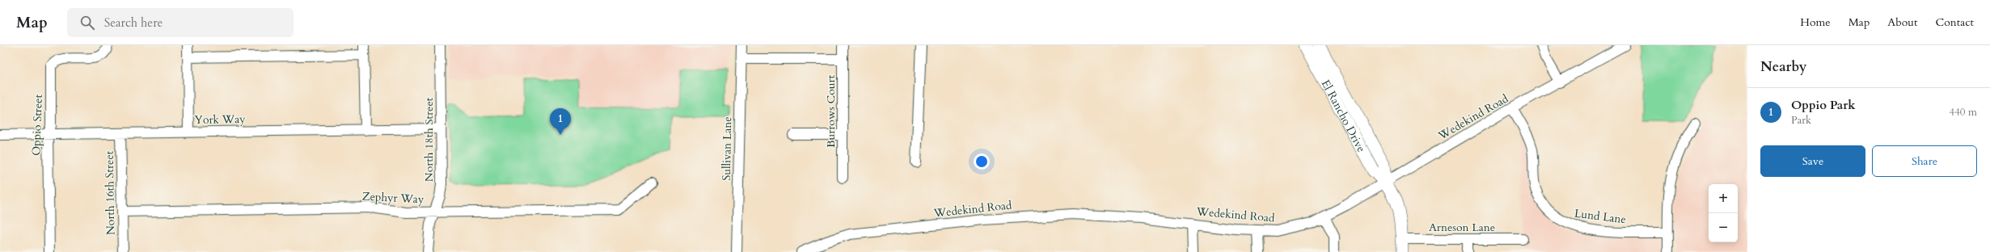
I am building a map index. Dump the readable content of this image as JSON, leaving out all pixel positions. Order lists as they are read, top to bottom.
{
  "streets": {
    "main road": ["El Rancho Drive"],
    "street": [
      "Burrows Court",
      "Wedekind Road",
      "York Way",
      "Oppio Street",
      "North 18th Street",
      "Sullivan Lane",
      "North 16th Street",
      "Zephyr Way",
      "Lund Lane",
      "Arneson Lane"
    ]
  },
  "crossings": [
    ["El Rancho Drive", "Wedekind Road"],
    ["El Rancho Drive", "Arneson Lane"],
    ["Wedekind Road", "Lund Lane"],
    ["York Way", "Oppio Street"],
    ["York Way", "North 18th Street"],
    ["York Way", "North 16th Street"],
    ["North 18th Street", "Zephyr Way"],
    ["North 16th Street", "Zephyr Way"]
  ],
  "page": {
    "header": "Map",
    "search": "Search here",
    "nav": [
      "Home",
      "Map",
      "About",
      "Contact"
    ],
    "heading": "Nearby",
    "list": [
      {
        "mark": "1",
        "name": "Oppio Park",
        "note": "Park",
        "value": "440 m"
      }
    ],
    "pins": "1",
    "buttons": ["Save", "Share"],
    "map_buttons": ["+", "−"]
  }
}
